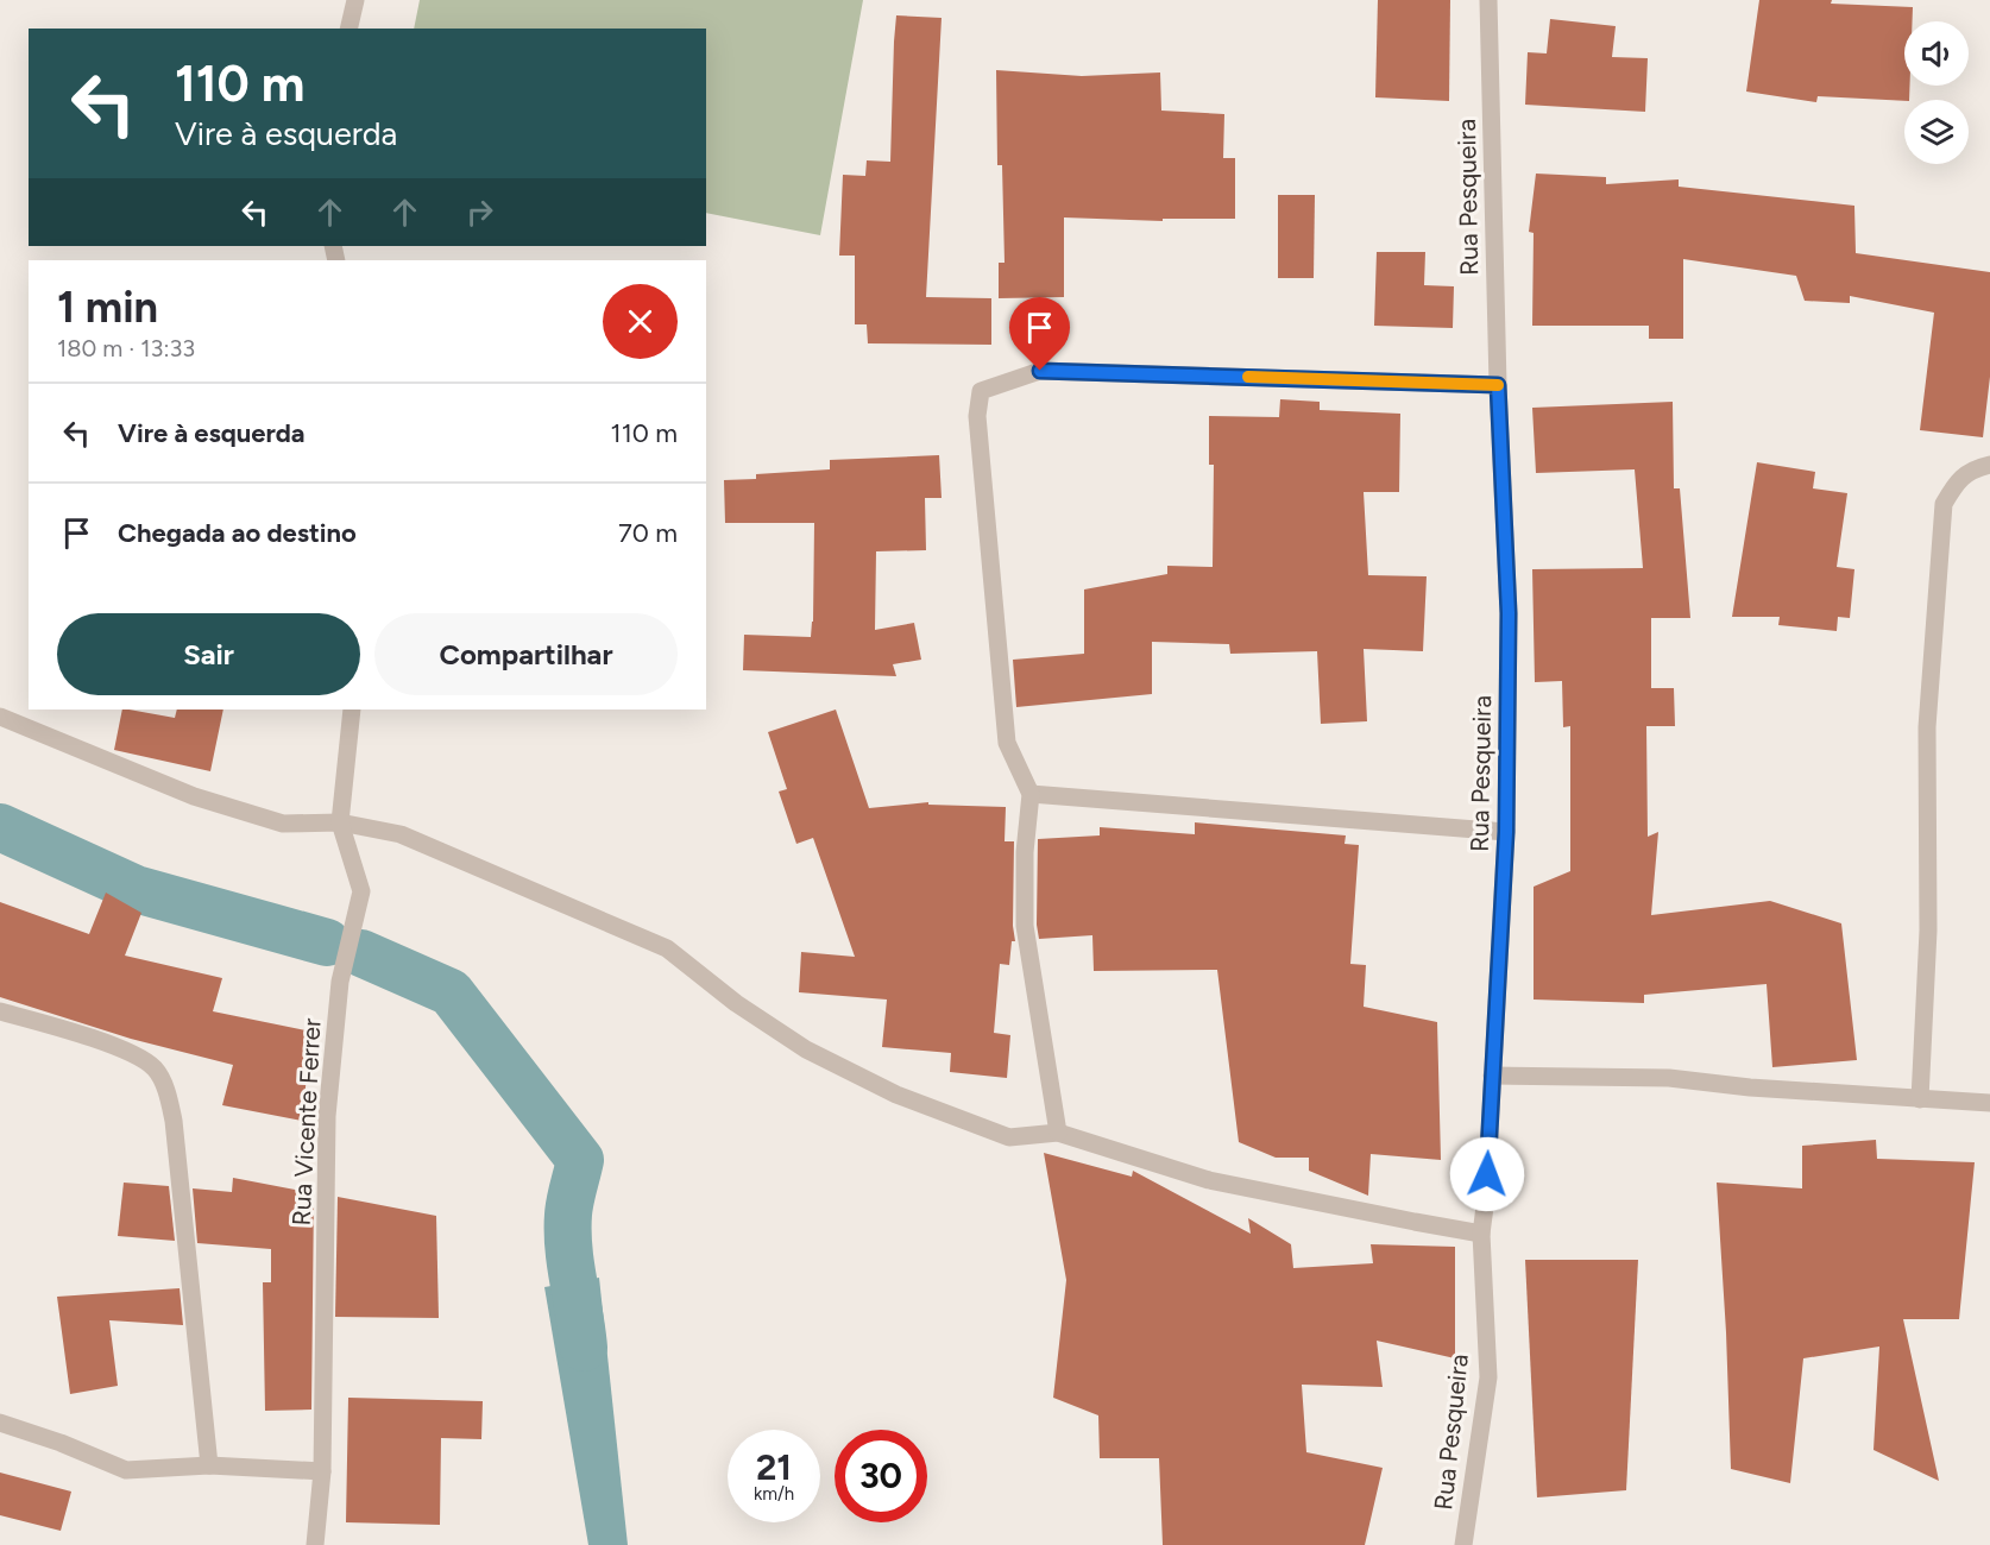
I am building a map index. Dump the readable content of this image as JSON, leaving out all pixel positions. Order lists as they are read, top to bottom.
{
  "streets": {
    "street": ["Rua Pesqueira", "Rua Vicente Ferrer"]
  },
  "page": {
    "turn": ["110 m", "Vire à esquerda"],
    "heading": ["1 min", "180 m · 13:33"],
    "list": [
      {
        "name": "Vire à esquerda",
        "value": "110 m"
      },
      {
        "name": "Chegada ao destino",
        "value": "70 m"
      }
    ],
    "buttons": ["Sair", "Compartilhar"],
    "speed": "21 km/h",
    "limit": "30"
  }
}
